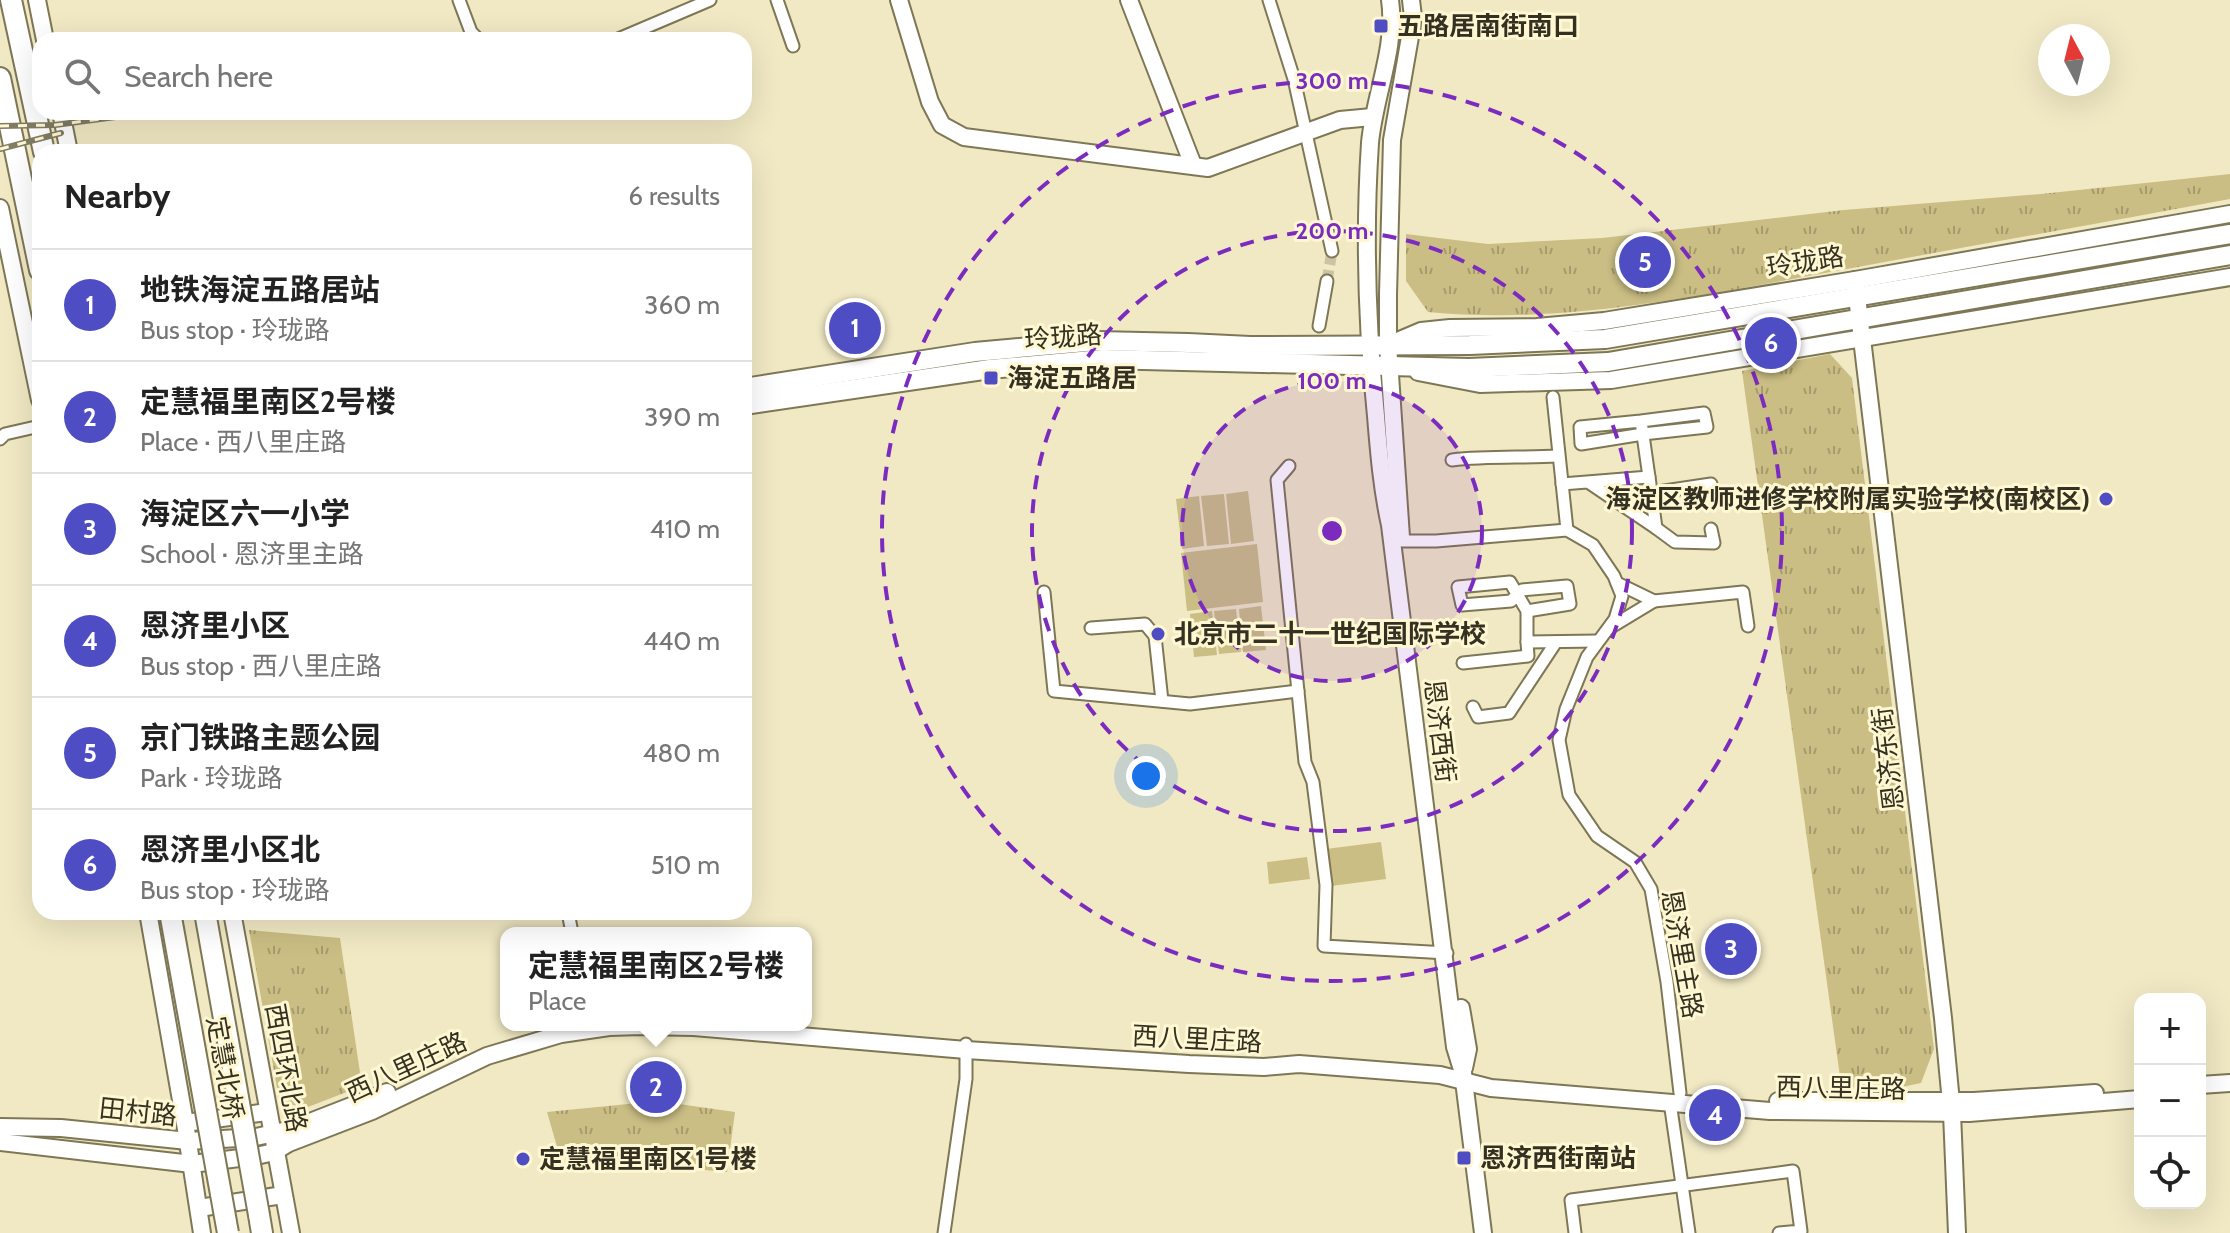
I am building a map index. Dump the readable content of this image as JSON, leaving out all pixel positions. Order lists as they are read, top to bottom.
{
  "streets": {
    "highway": ["定慧北桥"],
    "main road": ["玲珑路"],
    "street": [
      "恩济西街",
      "恩济东街",
      "恩济里主路",
      "西八里庄路",
      "西四环北路",
      "田村路"
    ]
  },
  "crossings": [
    ["玲珑路", "恩济西街"],
    ["玲珑路", "恩济东街"],
    ["恩济西街", "西八里庄路"],
    ["恩济东街", "西八里庄路"],
    ["恩济里主路", "西八里庄路"],
    ["西八里庄路", "西四环北路"],
    ["西八里庄路", "田村路"],
    ["西四环北路", "田村路"]
  ],
  "places": {
    "transit": ["五路居南街南口", "海淀五路居", "恩济西街南站"],
    "other": ["海淀区教师进修学校附属实验学校(南校区)", "北京市二十一世纪国际学校", "定慧福里南区1号楼"]
  },
  "north": "top",
  "page": {
    "search": "Search here",
    "heading": ["Nearby", "6 results"],
    "pins": [
      "5",
      "1",
      "6",
      "3",
      "2",
      "4"
    ],
    "list": [
      {
        "mark": "1",
        "name": "地铁海淀五路居站",
        "note": "Bus stop · 玲珑路",
        "value": "360 m"
      },
      {
        "mark": "2",
        "name": "定慧福里南区2号楼",
        "note": "Place · 西八里庄路",
        "value": "390 m"
      },
      {
        "mark": "3",
        "name": "海淀区六一小学",
        "note": "School · 恩济里主路",
        "value": "410 m"
      },
      {
        "mark": "4",
        "name": "恩济里小区",
        "note": "Bus stop · 西八里庄路",
        "value": "440 m"
      },
      {
        "mark": "5",
        "name": "京门铁路主题公园",
        "note": "Park · 玲珑路",
        "value": "480 m"
      },
      {
        "mark": "6",
        "name": "恩济里小区北",
        "note": "Bus stop · 玲珑路",
        "value": "510 m"
      }
    ],
    "popup": ["定慧福里南区2号楼", "Place"],
    "map_buttons": ["+", "−"]
  },
  "rings": ["300 m", "200 m", "100 m"]
}
